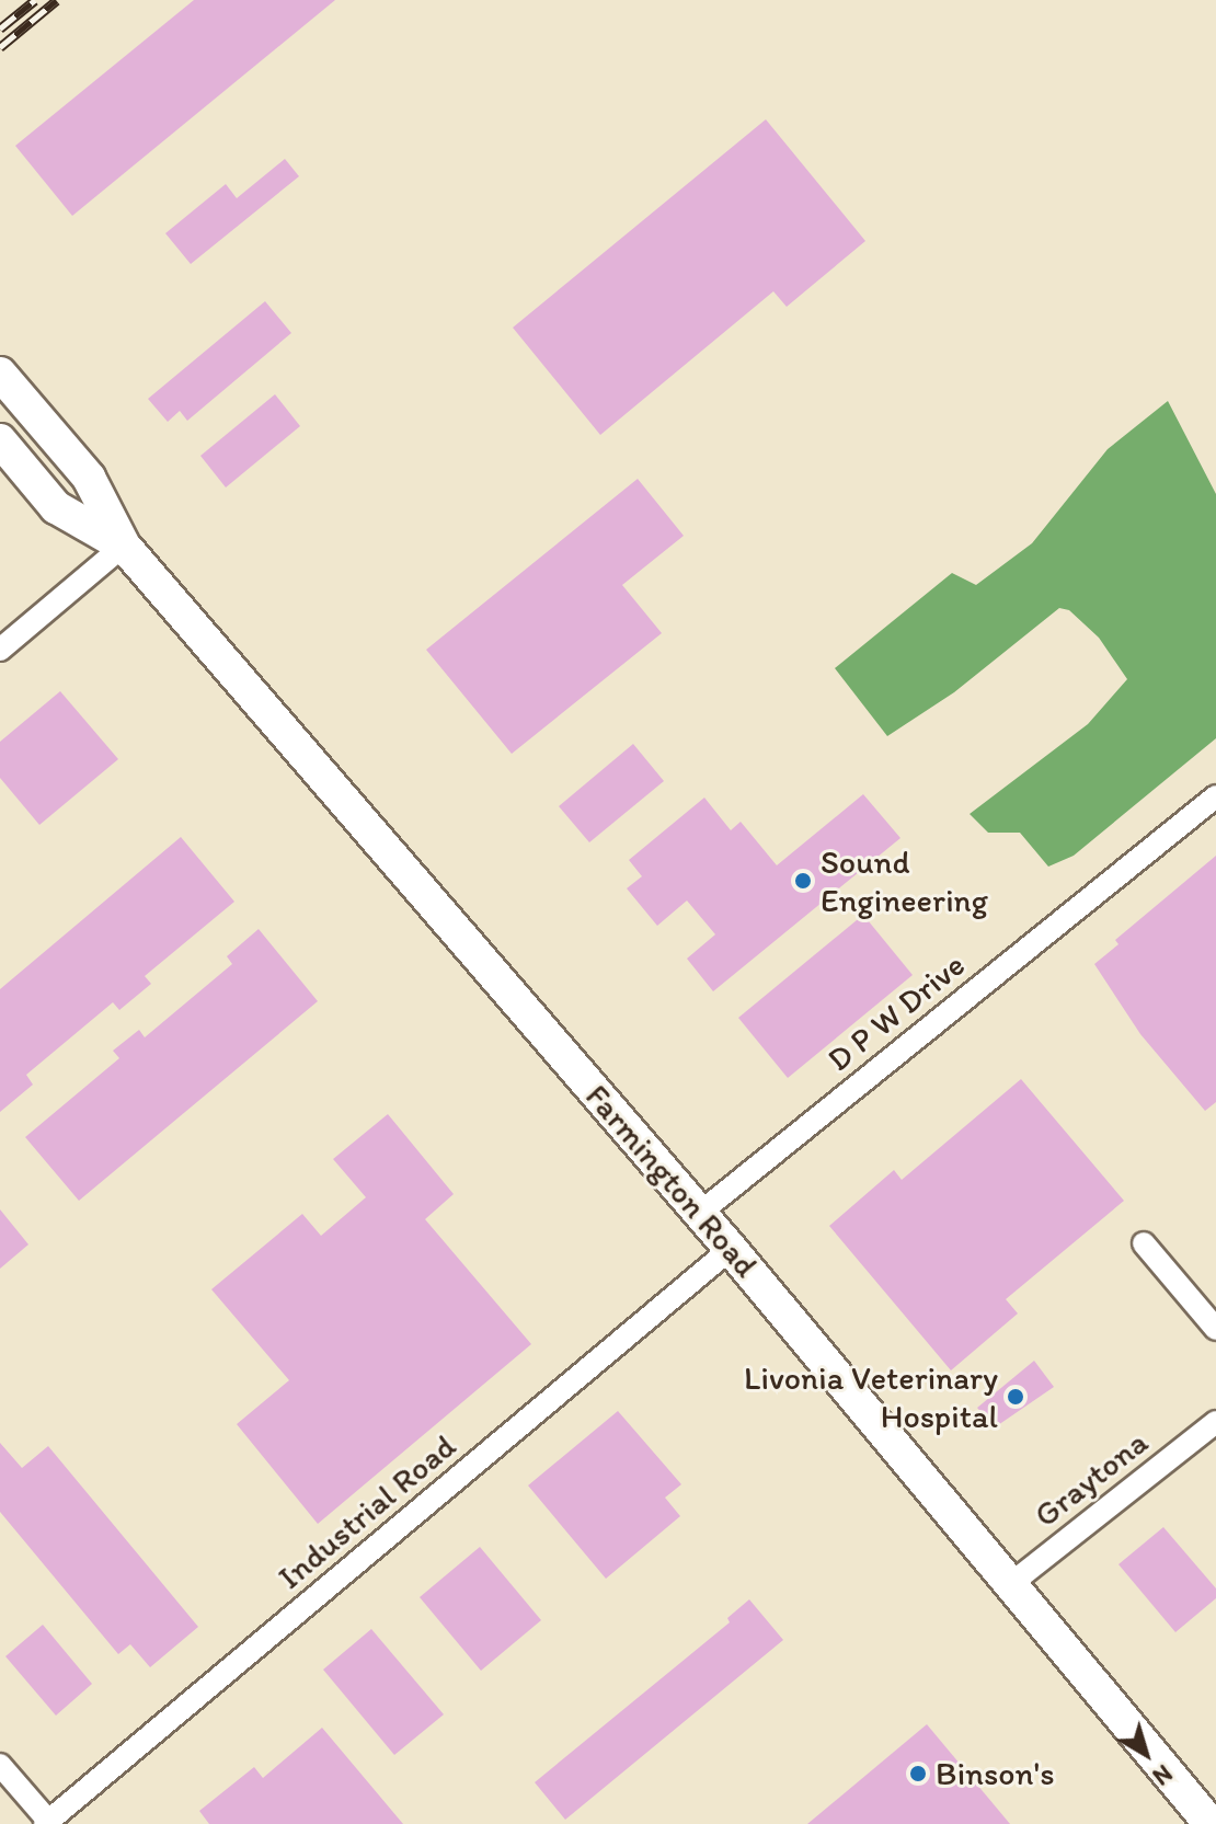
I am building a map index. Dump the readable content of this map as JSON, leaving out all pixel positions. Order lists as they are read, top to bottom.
{
  "streets": {
    "main road": ["Farmington Road"],
    "street": ["D P W Drive", "Graytona", "Industrial Road"]
  },
  "crossings": [
    ["D P W Drive", "Farmington Road"],
    ["Farmington Road", "Graytona"],
    ["Farmington Road", "Industrial Road"]
  ],
  "places": ["Sound Engineering", "Livonia Veterinary Hospital", "Binson's"],
  "north": "bottom right"
}
